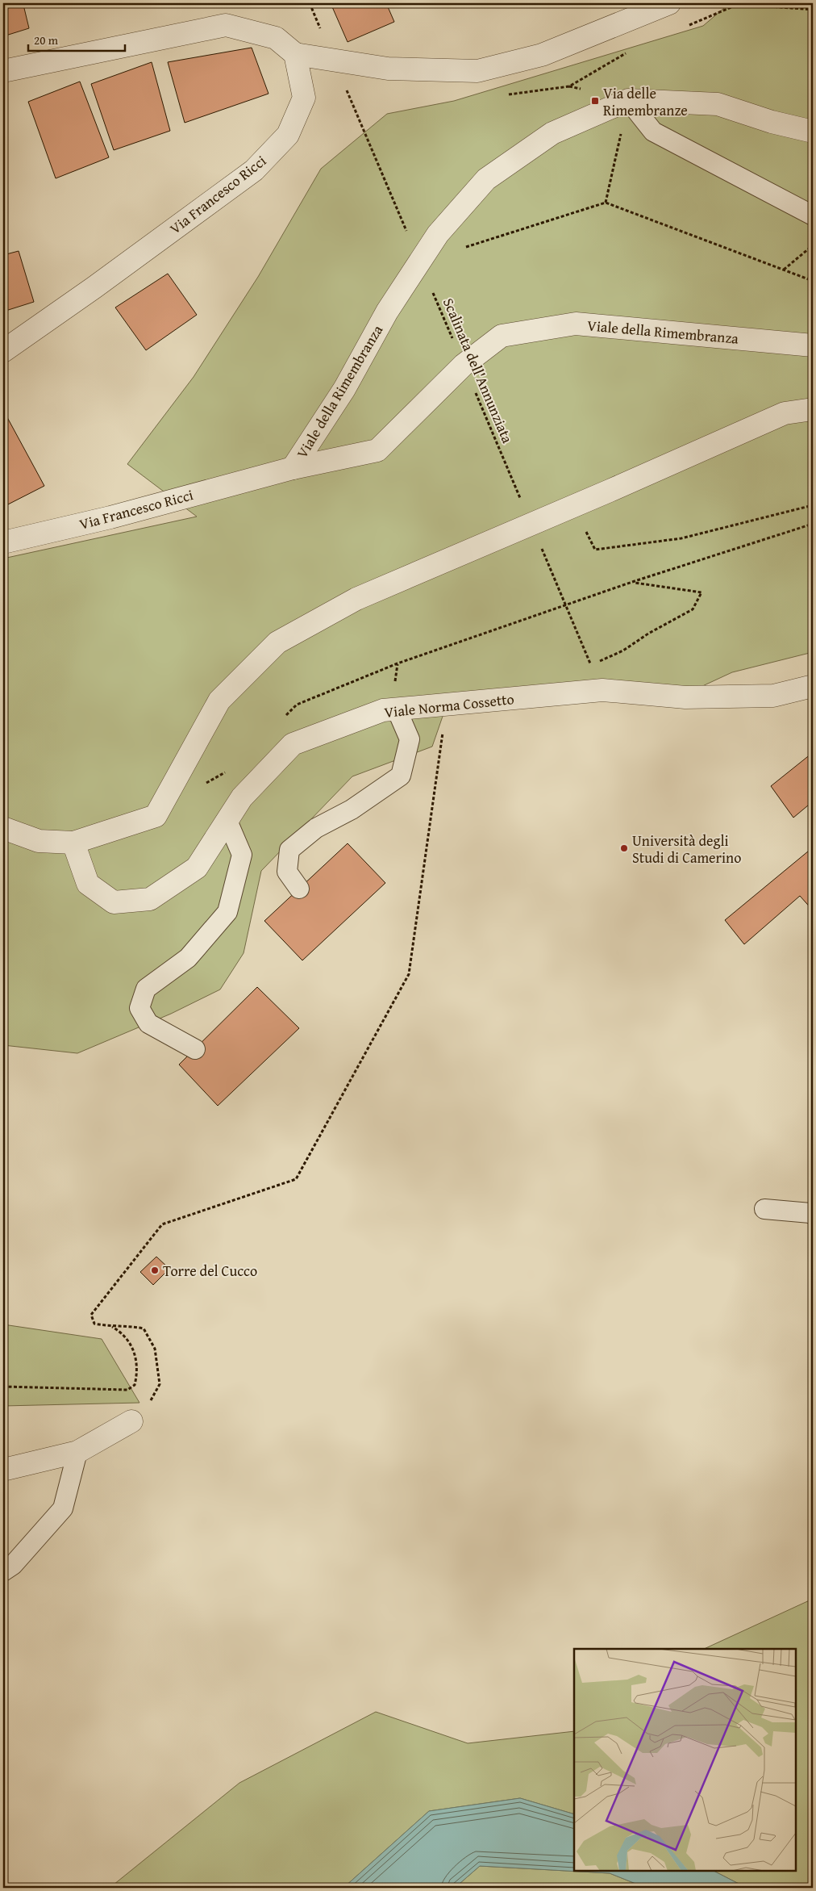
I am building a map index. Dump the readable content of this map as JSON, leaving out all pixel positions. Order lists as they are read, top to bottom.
{
  "streets": {
    "street": ["Via Francesco Ricci", "Viale della Rimembranza", "Viale Norma Cossetto"],
    "path": ["Scalinata dell'Annunziata"]
  },
  "crossings": [
    ["Via Francesco Ricci", "Viale della Rimembranza"],
    ["Viale della Rimembranza", "Scalinata dell'Annunziata"]
  ],
  "places": {
    "transit": ["Via delle Rimembranze"],
    "other": ["Università degli Studi di Camerino", "Torre del Cucco"]
  },
  "scale_bar": "20 m"
}
